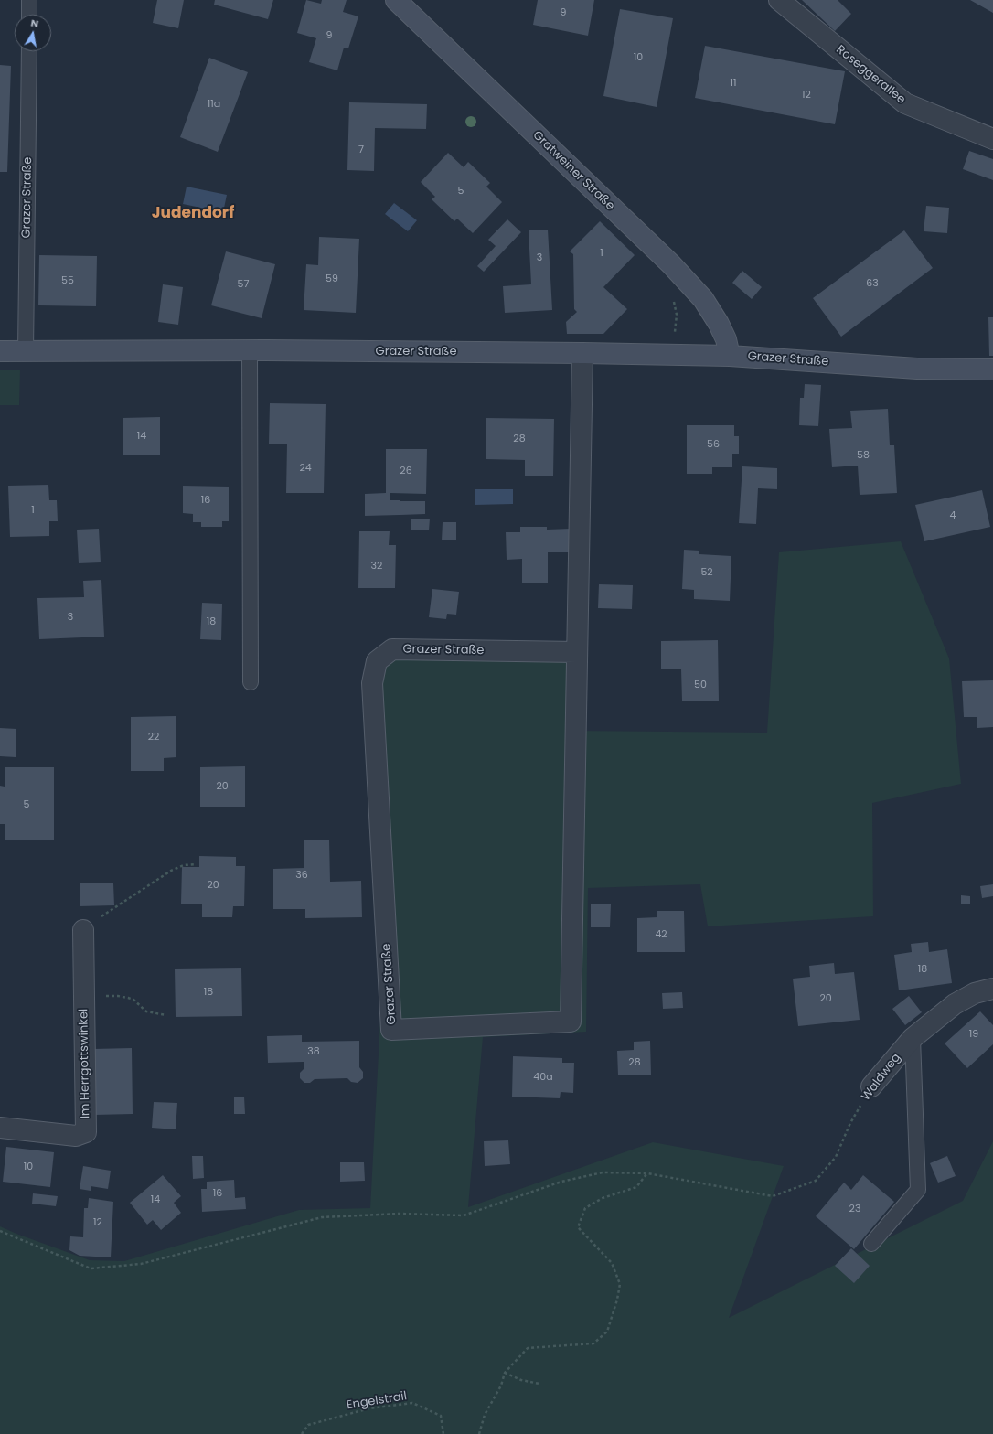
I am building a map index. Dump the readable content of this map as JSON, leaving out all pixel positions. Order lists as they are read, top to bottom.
{
  "streets": {
    "main road": ["Gratweiner Straße", "Grazer Straße"],
    "street": ["Roseggerallee", "Im Herrgottswinkel", "Waldweg"],
    "path": ["Engelstrail"]
  },
  "crossings": [
    ["Gratweiner Straße", "Grazer Straße"]
  ],
  "districts": ["Judendorf"],
  "house_numbers": [
    "9",
    "9",
    "10",
    "11",
    "12",
    "11a",
    "7",
    "5",
    "1",
    "3",
    "59",
    "55",
    "63",
    "57",
    "14",
    "28",
    "56",
    "58",
    "24",
    "26",
    "16",
    "1",
    "4",
    "32",
    "52",
    "3",
    "18",
    "50",
    "22",
    "20",
    "5",
    "36",
    "20",
    "42",
    "18",
    "18",
    "20",
    "19",
    "38",
    "28",
    "40a",
    "10",
    "16",
    "14",
    "23",
    "12"
  ],
  "north": "top"
}
